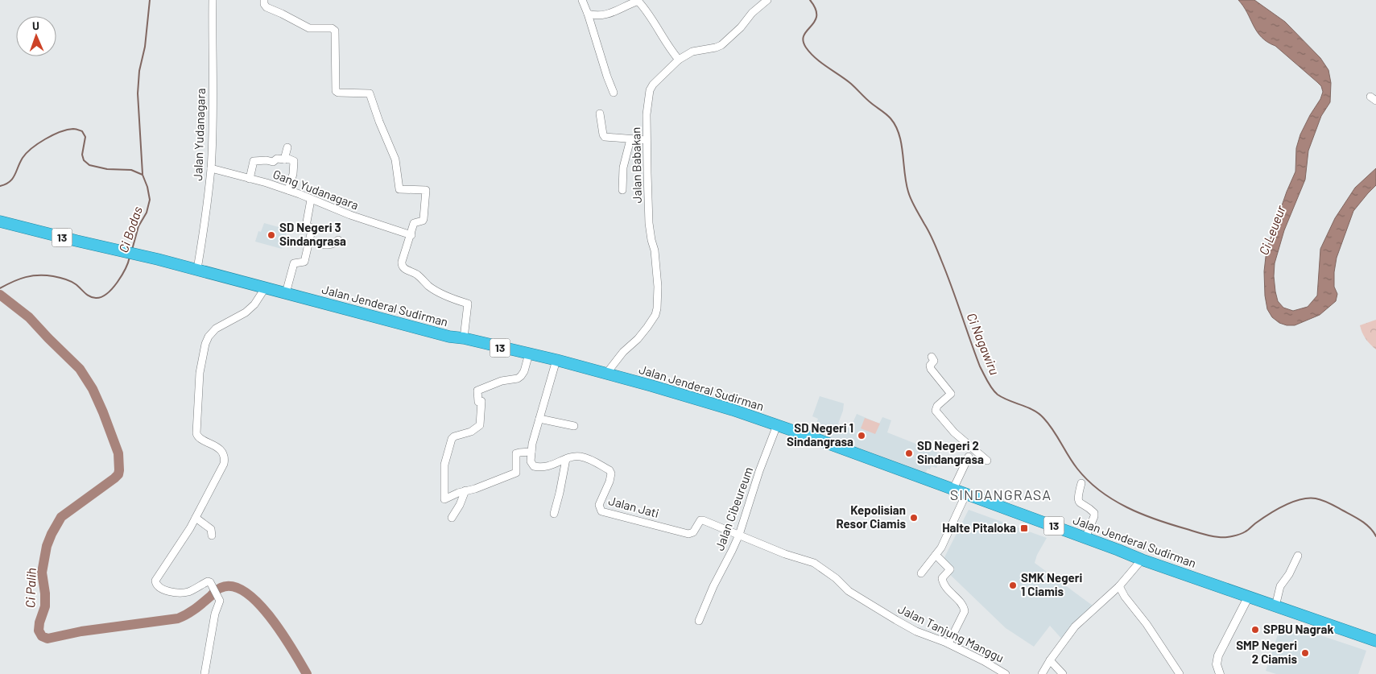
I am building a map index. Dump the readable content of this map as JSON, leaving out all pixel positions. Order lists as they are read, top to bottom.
{
  "streets": {
    "highway": ["13", "Jalan Jenderal Sudirman"],
    "street": [
      "Jalan Yudanagara",
      "Jalan Babakan",
      "Gang Yudanagara",
      "Jalan Jati",
      "Jalan Cibeureum",
      "Jalan Tanjung Manggu"
    ]
  },
  "crossings": [
    ["Jalan Yudanagara", "Gang Yudanagara"],
    ["Jalan Yudanagara", "Jalan Jenderal Sudirman"],
    ["Jalan Babakan", "Jalan Jenderal Sudirman"],
    ["Jalan Jenderal Sudirman", "Jalan Cibeureum"],
    ["Jalan Jati", "Jalan Cibeureum"],
    ["Jalan Jati", "Jalan Tanjung Manggu"],
    ["Jalan Cibeureum", "Jalan Tanjung Manggu"]
  ],
  "districts": ["SINDANGRASA"],
  "water": [
    "Ci Bodas",
    "Ci Leueur",
    "Ci Nagawiru",
    "Ci Palih"
  ],
  "places": {
    "other": [
      "SD Negeri 3 Sindangrasa",
      "SD Negeri 1 Sindangrasa",
      "SD Negeri 2 Sindangrasa",
      "Kepolisian Resor Ciamis",
      "SMK Negeri 1 Ciamis",
      "SPBU Nagrak",
      "SMP Negeri 2 Ciamis"
    ],
    "transit": ["Halte Pitaloka"]
  },
  "north": "top"
}
